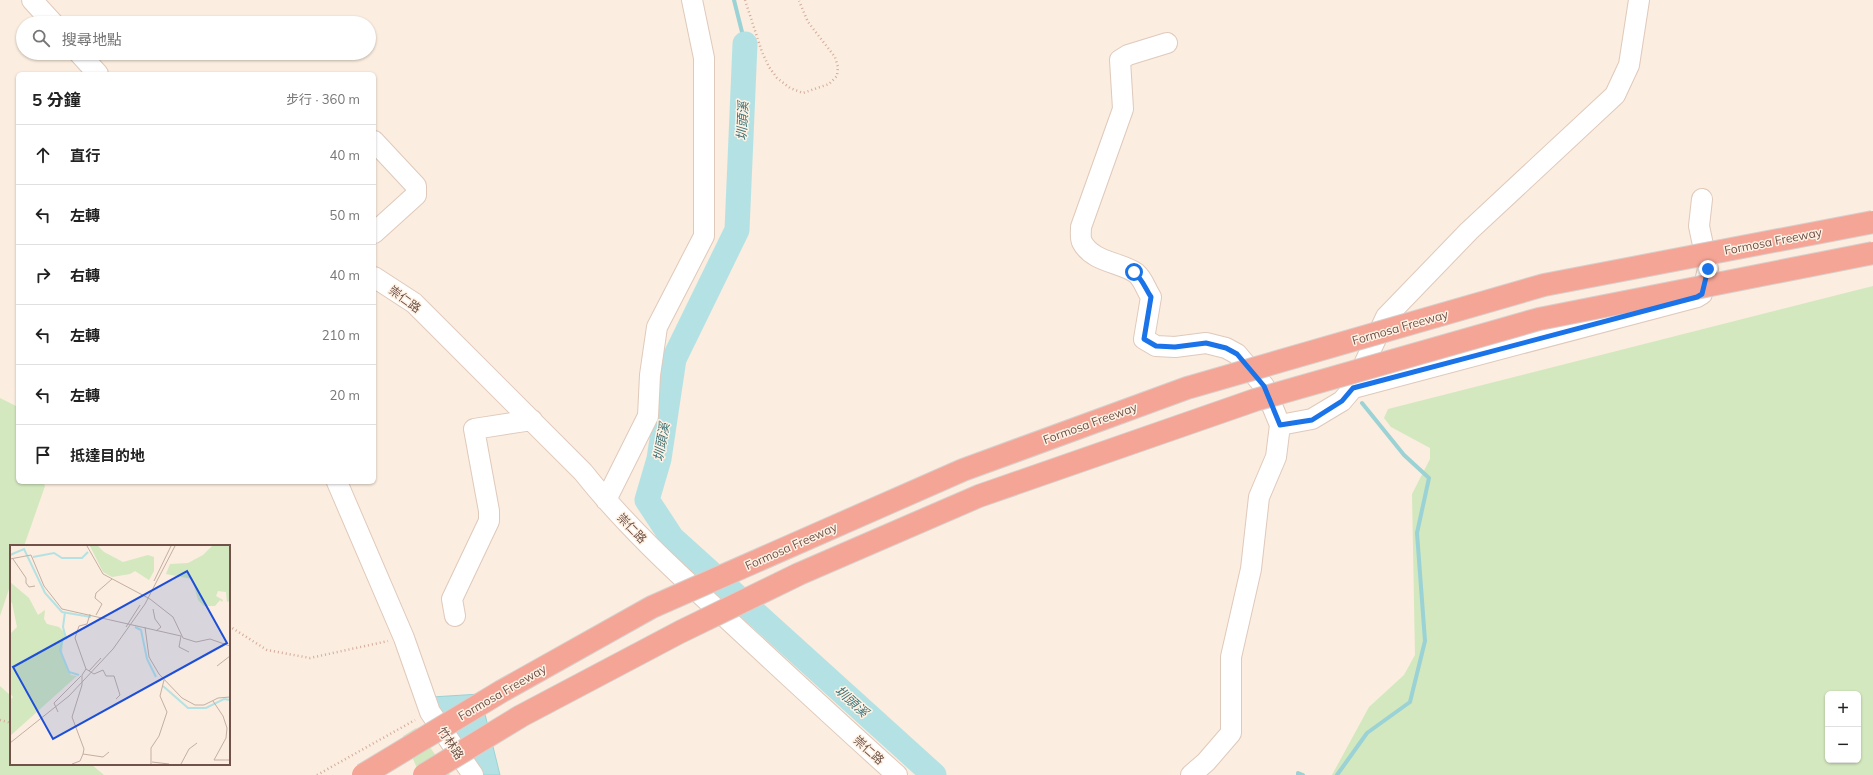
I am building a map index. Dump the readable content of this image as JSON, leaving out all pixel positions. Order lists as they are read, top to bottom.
{
  "streets": {
    "highway": ["Formosa Freeway"],
    "street": ["崇仁路", "竹林路"]
  },
  "water": ["圳頭溪"],
  "page": {
    "search": "搜尋地點",
    "heading": ["5 分鐘", "步行 · 360 m"],
    "list": [
      ["直行", "40 m"],
      ["左轉", "50 m"],
      ["右轉", "40 m"],
      ["左轉", "210 m"],
      ["左轉", "20 m"],
      "抵達目的地"
    ],
    "map_buttons": ["+", "−"]
  }
}
